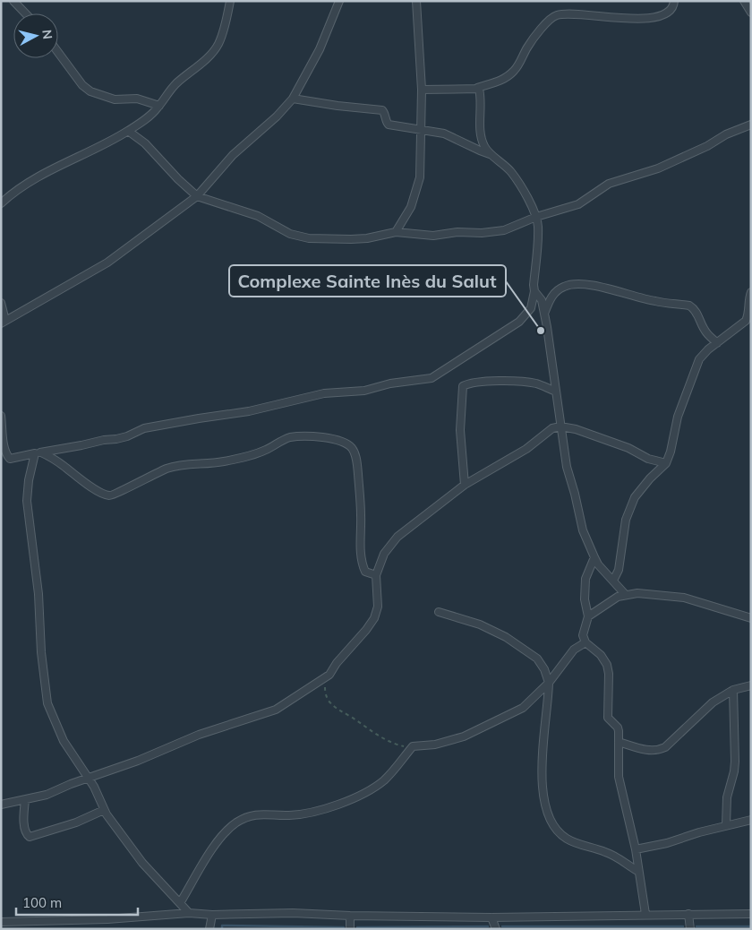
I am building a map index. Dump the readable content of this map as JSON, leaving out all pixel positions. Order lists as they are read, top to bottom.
{
  "places": ["Complexe Sainte Inès du Salut"],
  "scale_bar": "100 m",
  "north": "right"
}
